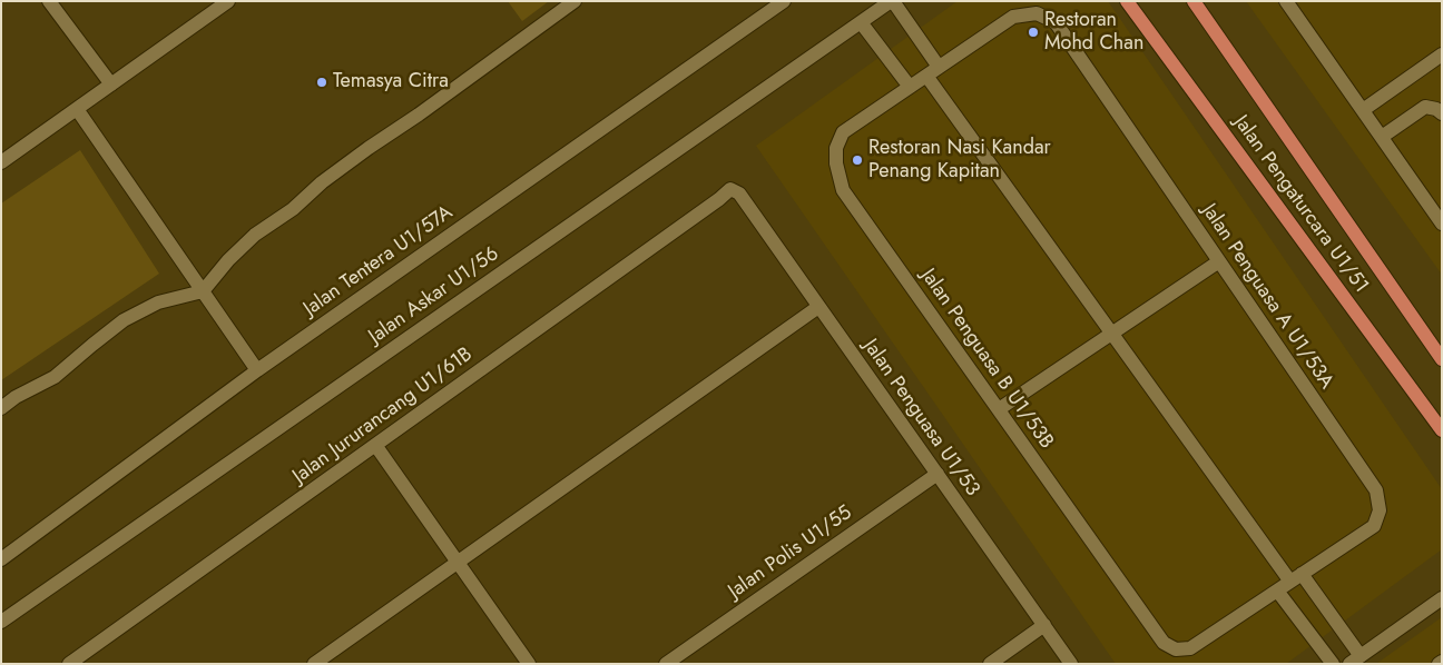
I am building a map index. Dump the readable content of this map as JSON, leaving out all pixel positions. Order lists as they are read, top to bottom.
{
  "streets": {
    "main road": ["Jalan Pengaturcara U1/51"],
    "street": [
      "Jalan Tentera U1/57A",
      "Jalan Askar U1/56",
      "Jalan Penguasa A U1/53A",
      "Jalan Penguasa B U1/53B",
      "Jalan Jururancang U1/61B",
      "Jalan Penguasa U1/53",
      "Jalan Polis U1/55"
    ]
  },
  "crossings": [
    ["Jalan Penguasa A U1/53A", "Jalan Penguasa B U1/53B"],
    ["Jalan Jururancang U1/61B", "Jalan Penguasa U1/53"],
    ["Jalan Penguasa U1/53", "Jalan Polis U1/55"]
  ],
  "places": ["Restoran Mohd Chan", "Temasya Citra", "Restoran Nasi Kandar Penang Kapitan"]
}
